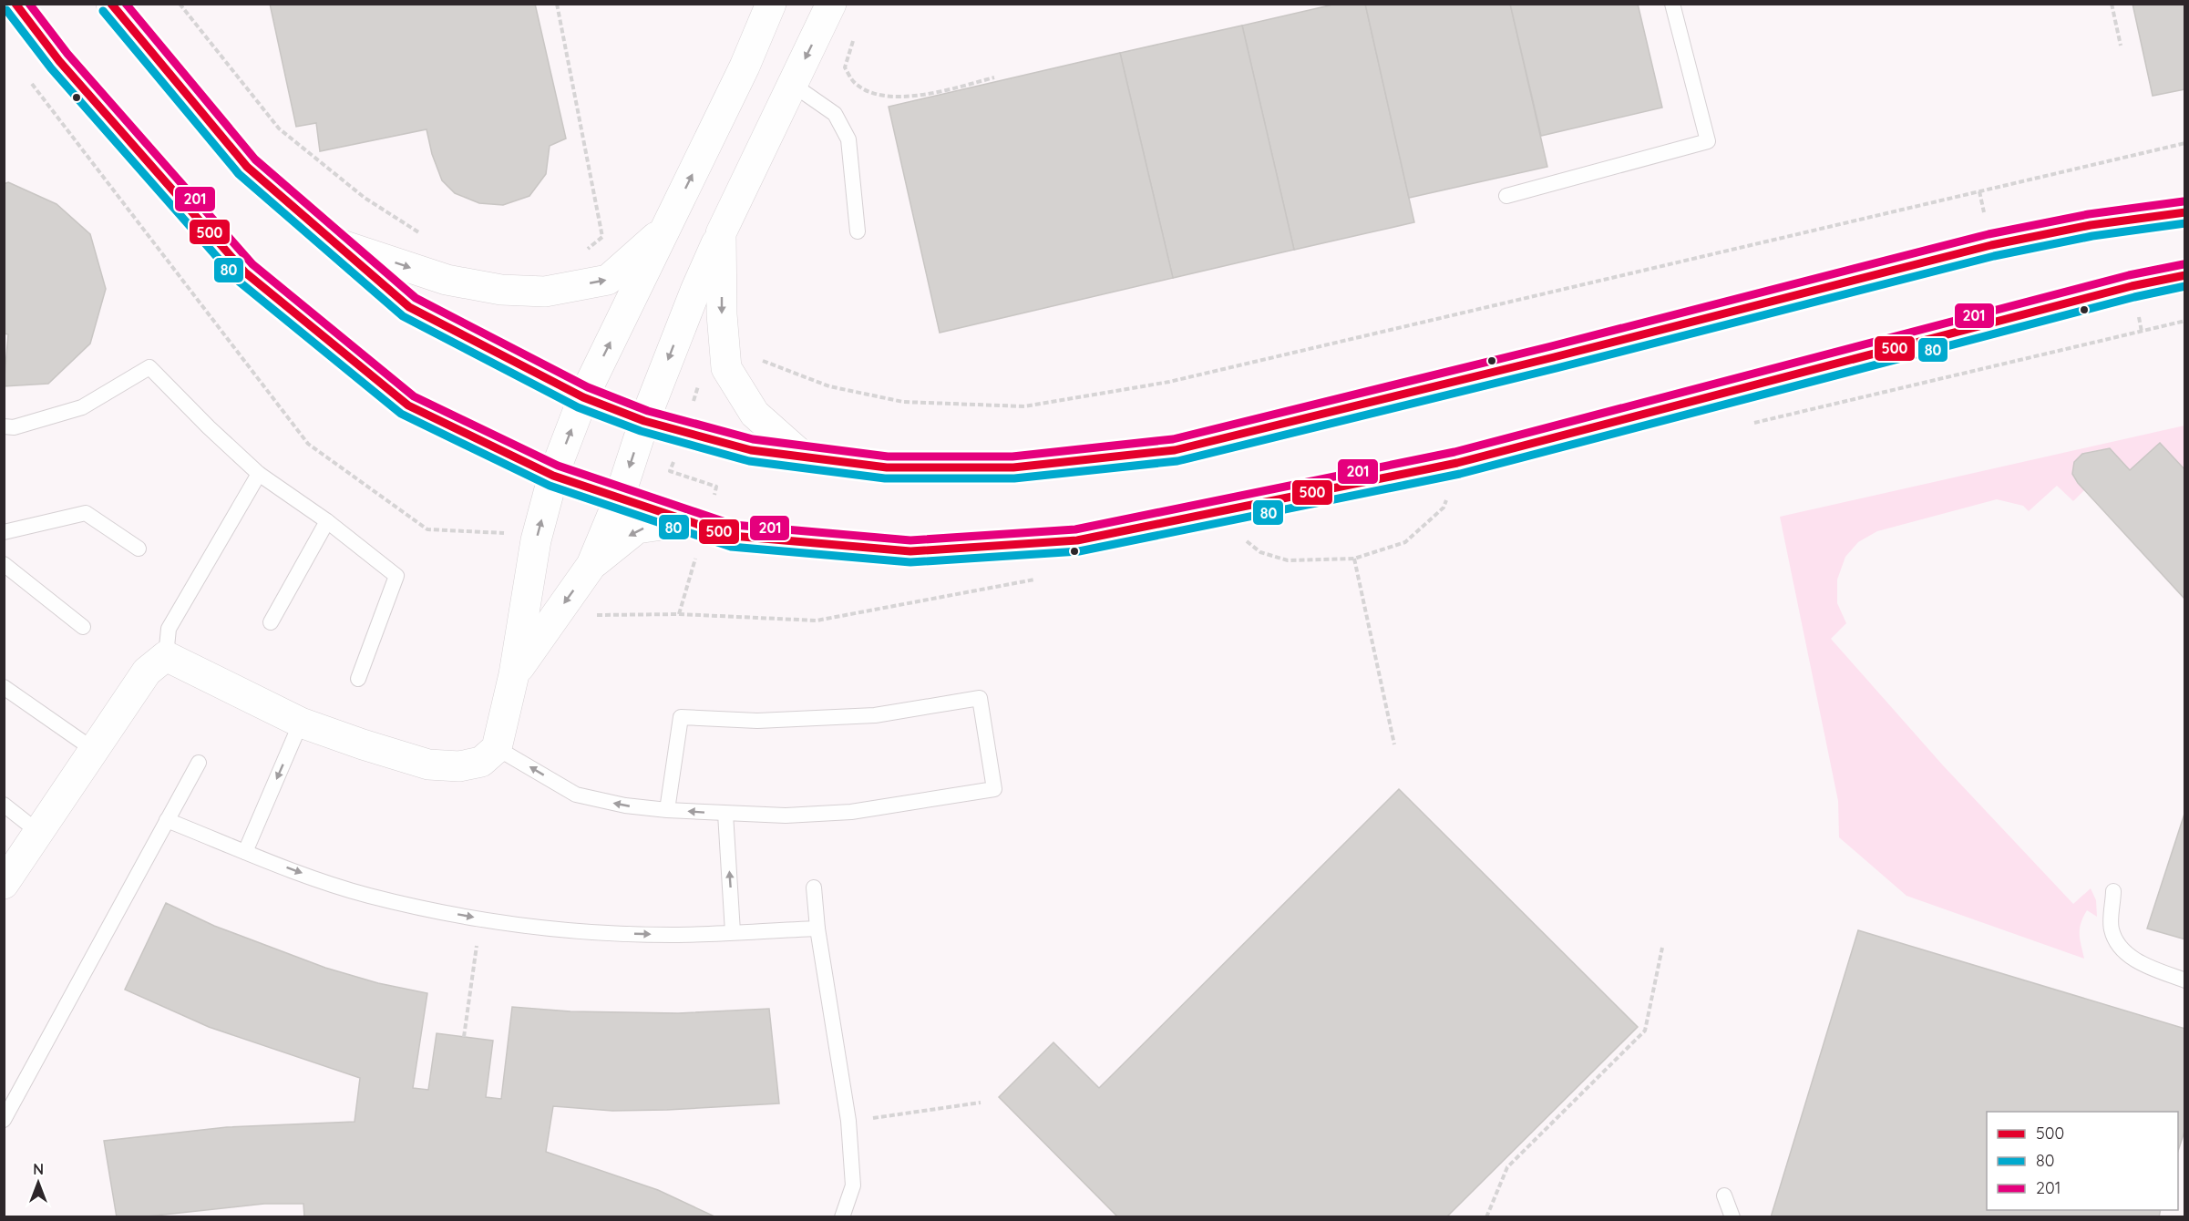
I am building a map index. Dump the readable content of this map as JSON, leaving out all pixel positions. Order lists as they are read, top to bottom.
{
  "lines": ["transit line 500", "transit line 201", "transit line 80"],
  "legend": ["500", "80", "201"],
  "north": "top"
}
